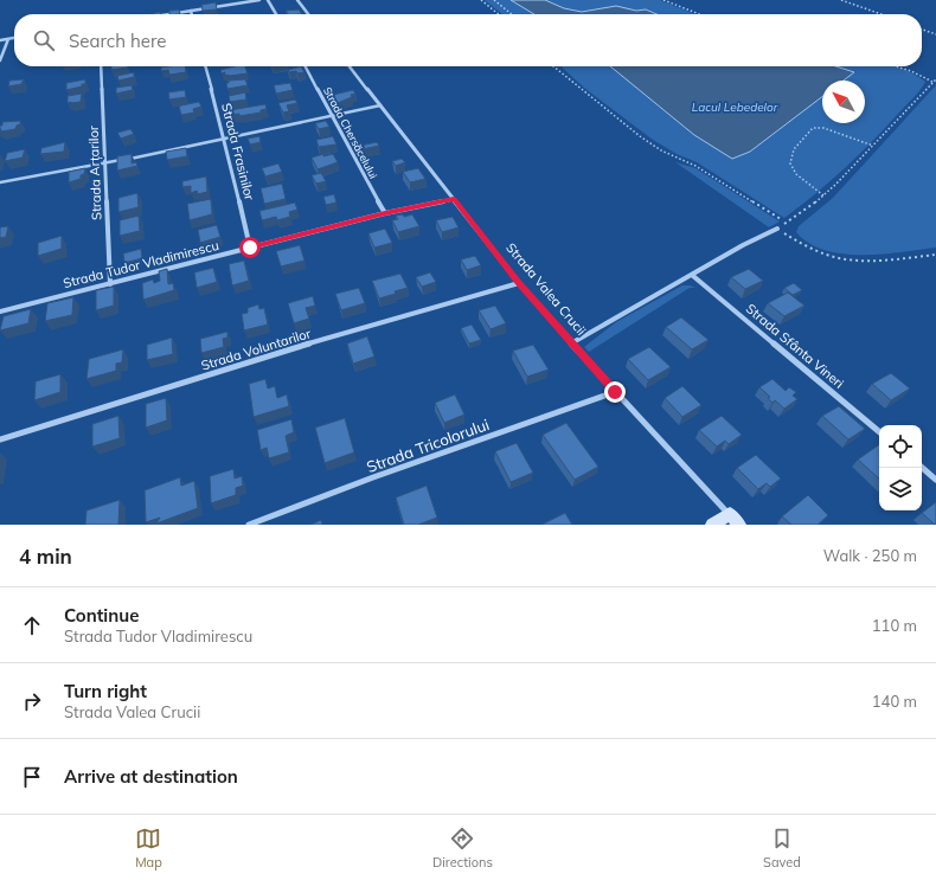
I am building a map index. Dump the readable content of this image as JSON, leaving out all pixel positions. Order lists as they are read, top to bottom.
{
  "streets": {
    "street": [
      "Strada Chersăcelului",
      "Strada Frasinilor",
      "Strada Arțarilor",
      "Strada Tudor Vladimirescu",
      "Strada Valea Crucii",
      "Strada Sfânta Vineri",
      "Strada Voluntarilor",
      "Strada Tricolorului"
    ]
  },
  "crossings": [
    ["Strada Chersăcelului", "Strada Tudor Vladimirescu"],
    ["Strada Frasinilor", "Strada Tudor Vladimirescu"],
    ["Strada Arțarilor", "Strada Tudor Vladimirescu"],
    ["Strada Tudor Vladimirescu", "Strada Valea Crucii"],
    ["Strada Valea Crucii", "Strada Voluntarilor"],
    ["Strada Valea Crucii", "Strada Tricolorului"]
  ],
  "water": ["Lacul Lebedelor"],
  "north": "top left",
  "page": {
    "search": "Search here",
    "heading": ["4 min", "Walk · 250 m"],
    "list": [
      ["Continue", "Strada Tudor Vladimirescu", "110 m"],
      ["Turn right", "Strada Valea Crucii", "140 m"],
      "Arrive at destination"
    ],
    "nav": ["Map", "Directions", "Saved"]
  }
}
